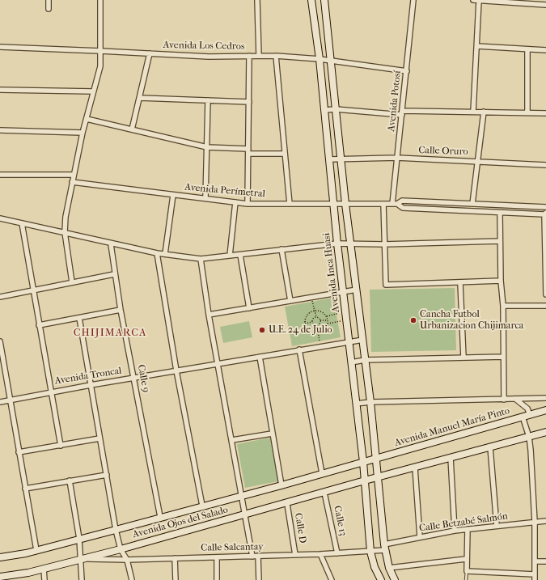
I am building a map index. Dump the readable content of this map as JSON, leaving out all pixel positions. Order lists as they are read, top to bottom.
{
  "streets": {
    "street": [
      "Avenida Los Cedros",
      "Avenida Potosí",
      "Calle Oruro",
      "Avenida Perímetral",
      "Avenida Inca Huasi",
      "Avenida Troncal",
      "Calle 9",
      "Avenida Manuel María Pinto",
      "Calle 13",
      "Avenida Ojos del Salado",
      "Calle Betzabé Salmón",
      "Calle D",
      "Calle Salcantay"
    ]
  },
  "crossings": [
    ["Avenida Los Cedros", "Avenida Potosí"],
    ["Avenida Los Cedros", "Avenida Inca Huasi"],
    ["Avenida Potosí", "Calle Oruro"],
    ["Avenida Potosí", "Avenida Perímetral"],
    ["Calle Oruro", "Avenida Inca Huasi"],
    ["Avenida Perímetral", "Avenida Inca Huasi"],
    ["Avenida Inca Huasi", "Avenida Troncal"],
    ["Avenida Inca Huasi", "Avenida Manuel María Pinto"],
    ["Avenida Inca Huasi", "Avenida Ojos del Salado"],
    ["Avenida Inca Huasi", "Calle Salcantay"],
    ["Avenida Troncal", "Calle 9"],
    ["Calle 9", "Avenida Ojos del Salado"],
    ["Avenida Manuel María Pinto", "Avenida Ojos del Salado"],
    ["Calle 13", "Avenida Ojos del Salado"],
    ["Calle 13", "Calle Salcantay"],
    ["Avenida Ojos del Salado", "Calle D"],
    ["Avenida Ojos del Salado", "Calle Salcantay"],
    ["Calle Betzabé Salmón", "Calle Salcantay"],
    ["Calle D", "Calle Salcantay"]
  ],
  "districts": ["CHIJIMARCA"],
  "places": ["Cancha Futbol Urbanizacion Chijimarca", "U.E. 24 de Julio"]
}
